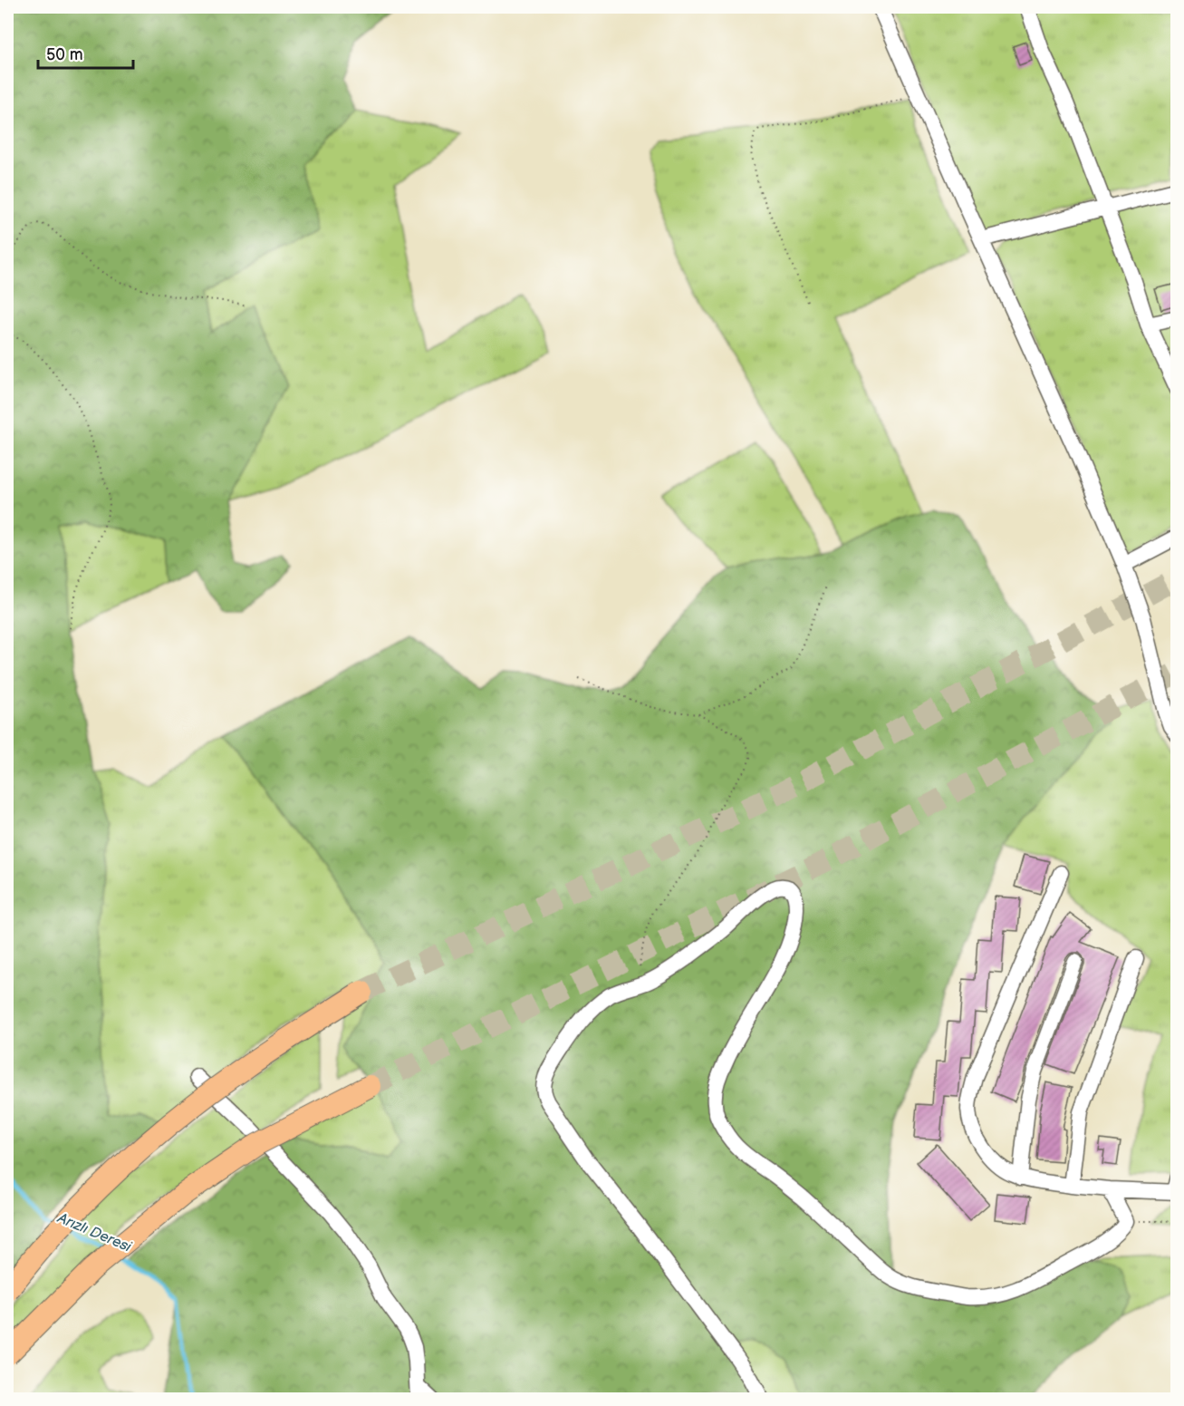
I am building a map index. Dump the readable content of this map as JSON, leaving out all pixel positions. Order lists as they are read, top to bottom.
{
  "water": ["Arızlı Deresi"],
  "scale_bar": "50 m"
}
